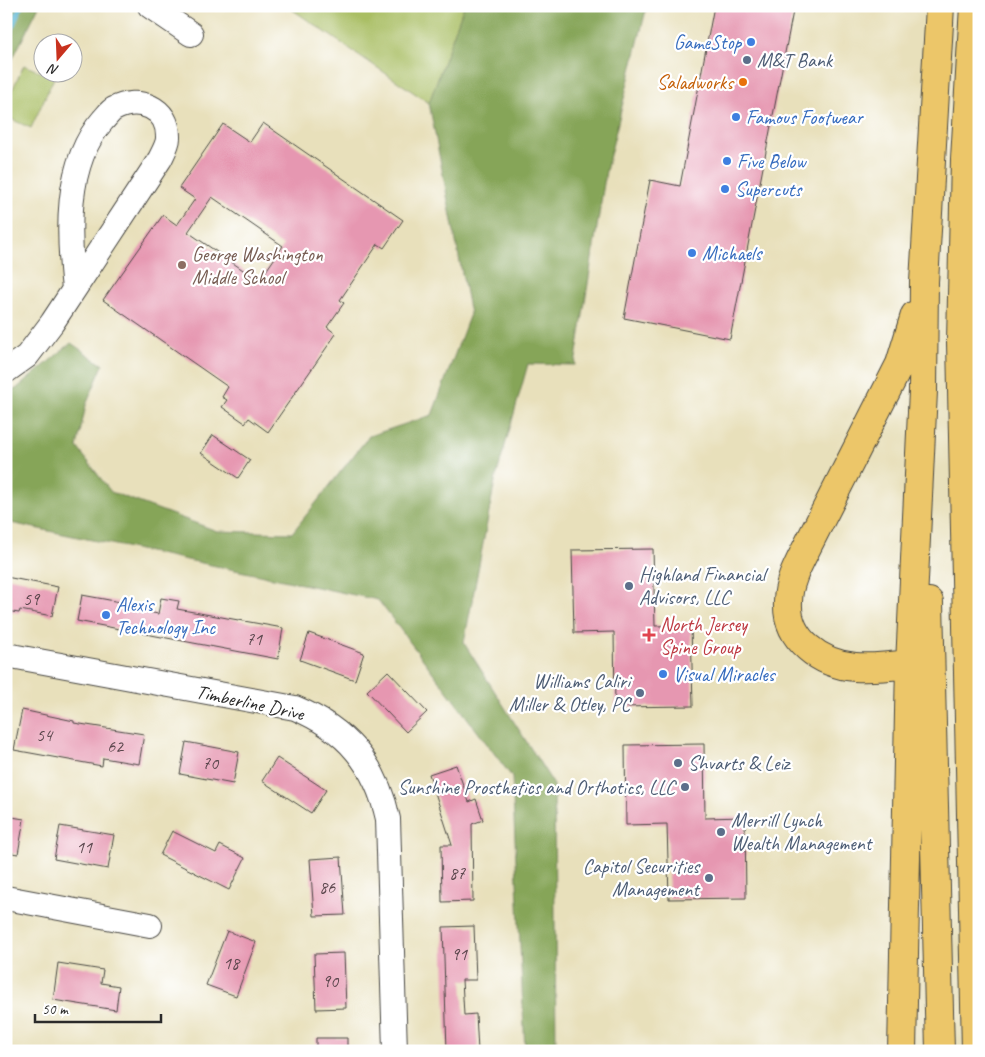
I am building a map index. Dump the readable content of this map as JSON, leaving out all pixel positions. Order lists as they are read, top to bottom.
{
  "streets": {
    "street": ["Timberline Drive"]
  },
  "places": {
    "other": [
      "GameStop",
      "M&T Bank",
      "Saladworks",
      "Famous Footwear",
      "Five Below",
      "Supercuts",
      "Michaels",
      "George Washington Middle School",
      "Highland Financial Advisors, LLC",
      "Alexis Technology Inc",
      "Visual Miracles",
      "Williams Caliri Miller & Otley, PC",
      "Shvarts & Leiz",
      "Sunshine Prosthetics and Orthotics, LLC",
      "Merrill Lynch Wealth Management",
      "Capitol Securities Management"
    ],
    "health": ["North Jersey Spine Group"]
  },
  "house_numbers": [
    "59",
    "71",
    "54",
    "62",
    "70",
    "11",
    "87",
    "86",
    "91",
    "18",
    "90"
  ],
  "scale_bar": "50 m",
  "north": "bottom"
}
